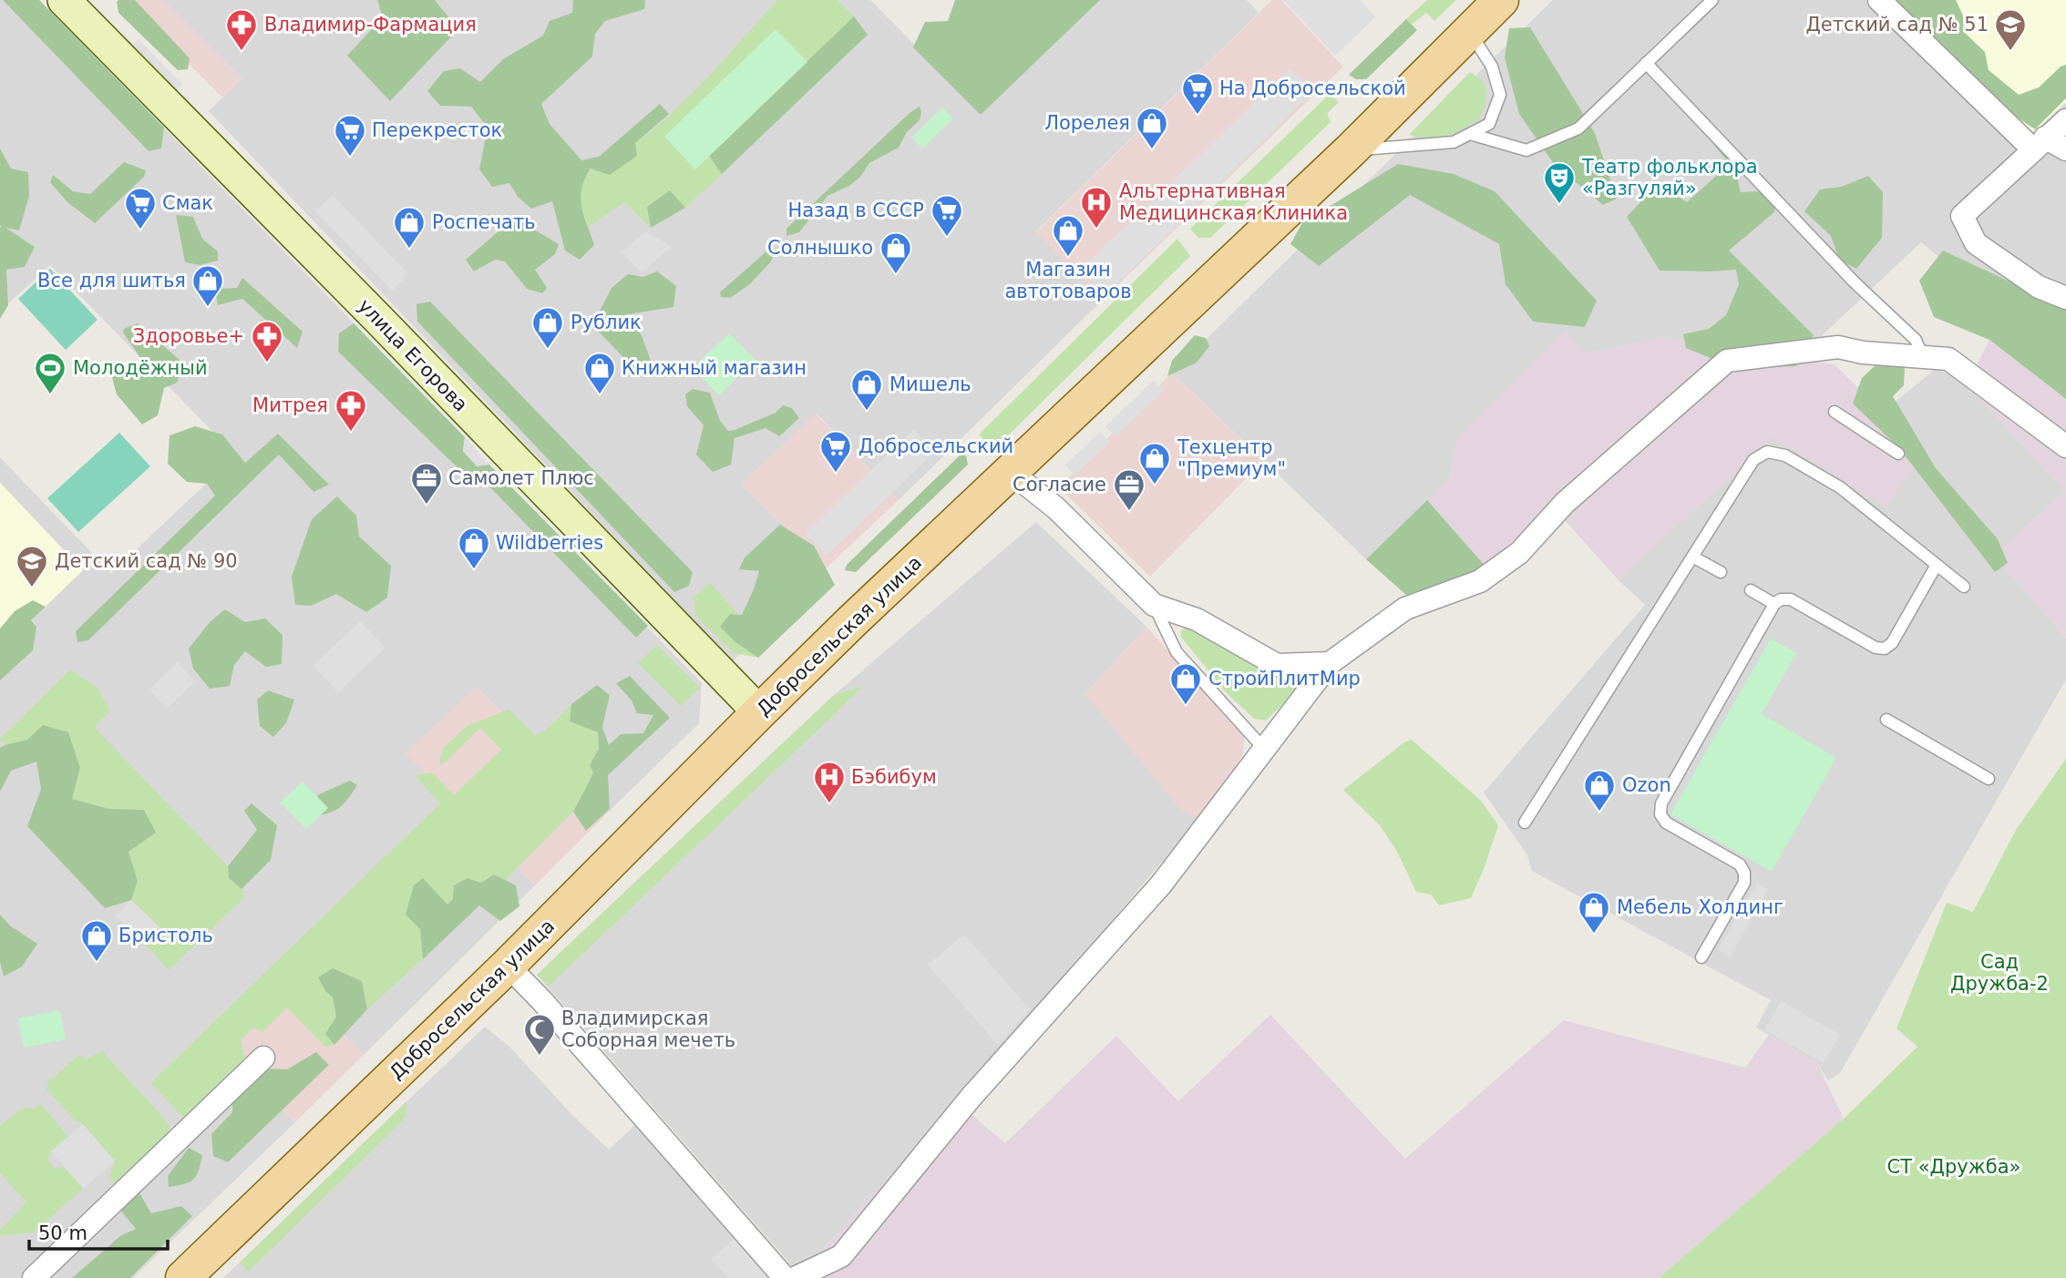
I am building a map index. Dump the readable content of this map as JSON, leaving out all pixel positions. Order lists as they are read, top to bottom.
{
  "streets": {
    "main road": ["улица Егорова", "Добросельская улица"]
  },
  "crossings": [
    ["улица Егорова", "Добросельская улица"]
  ],
  "parks": ["Сад Дружба-2", "СТ «Дружба»"],
  "places": {
    "pharmacy": ["Владимир-Фармация", "Здоровье+", "Митрея"],
    "school or university": ["Детский сад № 51", "Детский сад № 90"],
    "supermarket": [
      "На Добросельской",
      "Перекресток",
      "Смак",
      "Назад в СССР",
      "Добросельский"
    ],
    "shop": [
      "Лорелея",
      "Роспечать",
      "Магазин автотоваров",
      "Солнышко",
      "Все для шитья",
      "Рублик",
      "Книжный магазин",
      "Мишель",
      "Техцентр \"Премиум\"",
      "Wildberries",
      "СтройПлитМир",
      "Ozon",
      "Мебель Холдинг",
      "Бристоль"
    ],
    "theatre": ["Театр фольклора «Разгуляй»"],
    "hospital": ["Альтернативная Mедицинская Kлиника", "Бэбибум"],
    "sports": ["Молодёжный"],
    "office": ["Самолет Плюс", "Согласие"],
    "mosque": ["Владимирская Соборная мечеть"]
  },
  "scale_bar": "50 m"
}
